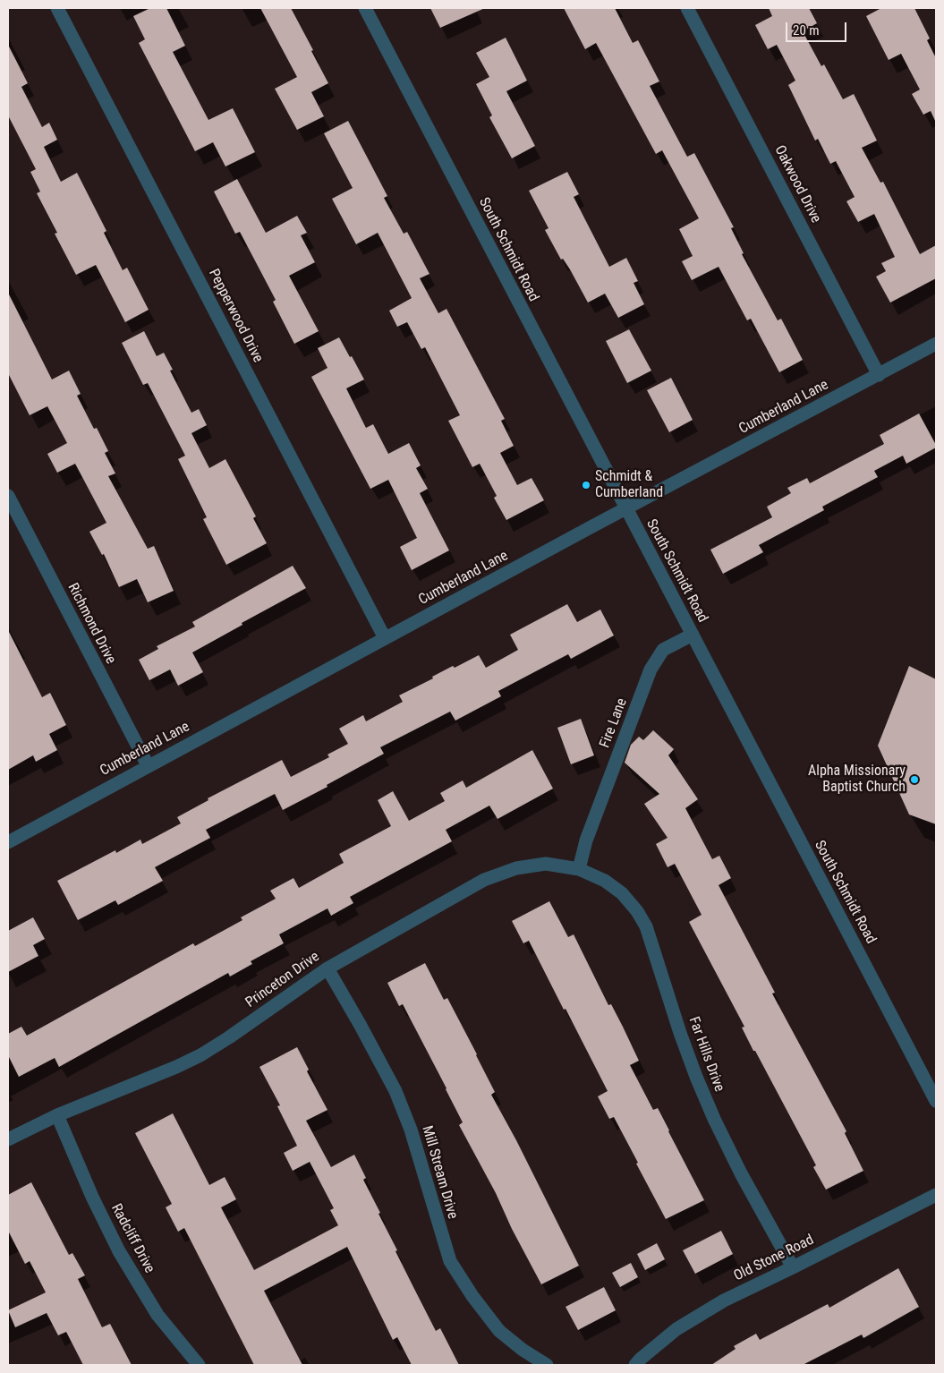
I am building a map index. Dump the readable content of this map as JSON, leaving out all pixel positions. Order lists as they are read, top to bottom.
{
  "streets": {
    "street": [
      "Oakwood Drive",
      "South Schmidt Road",
      "Pepperwood Drive",
      "Cumberland Lane",
      "Richmond Drive",
      "Fire Lane",
      "Princeton Drive",
      "Far Hills Drive",
      "Mill Stream Drive",
      "Radcliff Drive",
      "Old Stone Road"
    ]
  },
  "crossings": [
    ["Oakwood Drive", "Cumberland Lane"],
    ["South Schmidt Road", "Cumberland Lane"],
    ["South Schmidt Road", "Fire Lane"],
    ["Pepperwood Drive", "Cumberland Lane"],
    ["Cumberland Lane", "Richmond Drive"],
    ["Fire Lane", "Princeton Drive"],
    ["Fire Lane", "Far Hills Drive"],
    ["Princeton Drive", "Far Hills Drive"],
    ["Princeton Drive", "Mill Stream Drive"],
    ["Princeton Drive", "Radcliff Drive"],
    ["Far Hills Drive", "Old Stone Road"]
  ],
  "places": ["Schmidt & Cumberland", "Alpha Missionary Baptist Church"],
  "scale_bar": "20 m"
}
